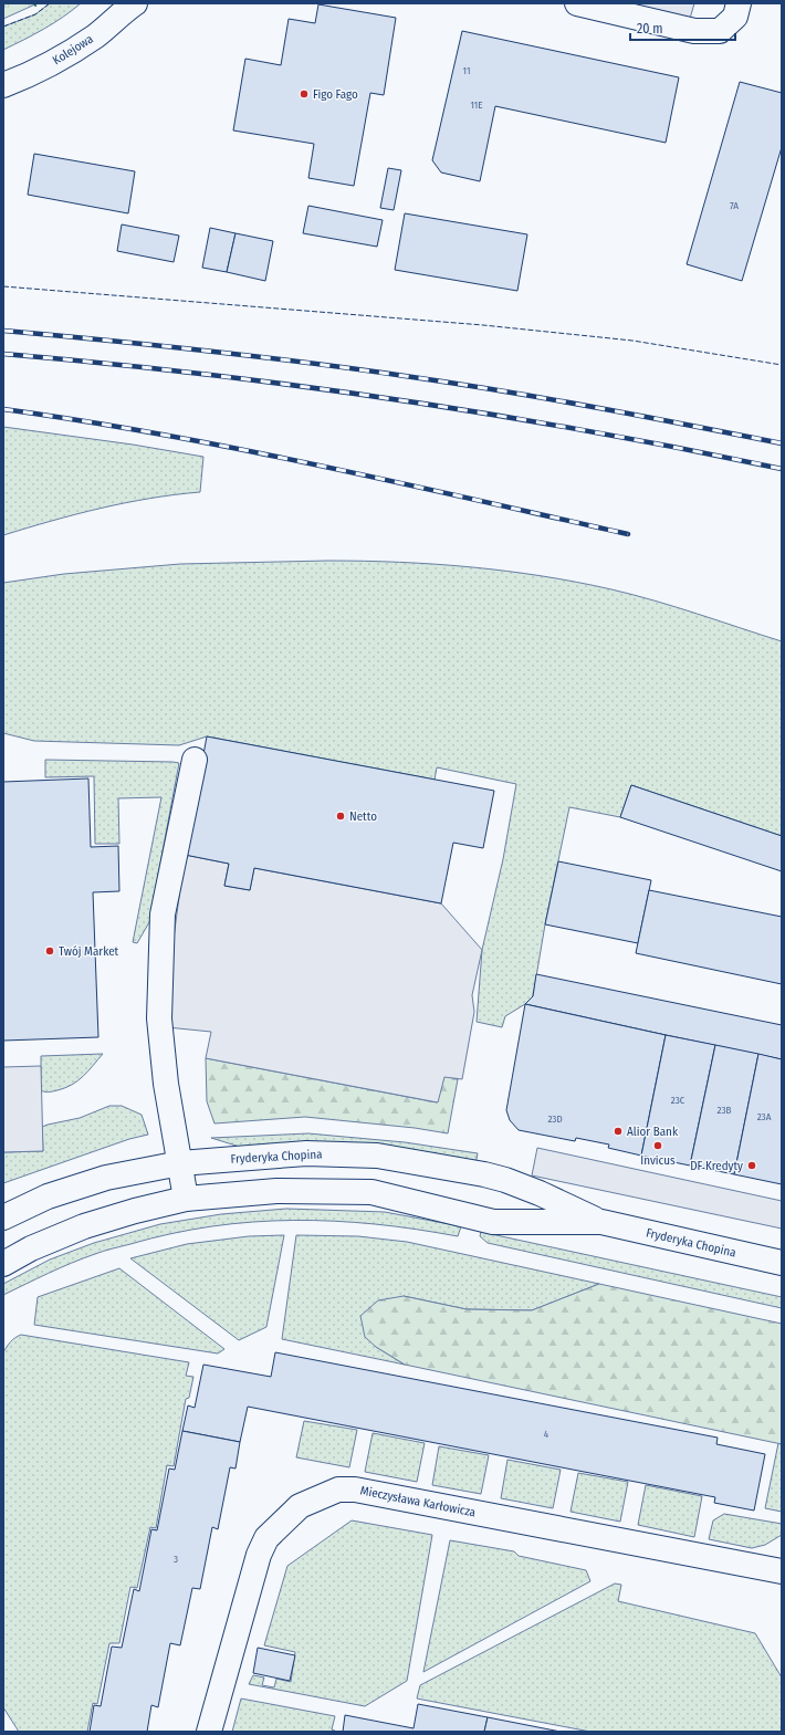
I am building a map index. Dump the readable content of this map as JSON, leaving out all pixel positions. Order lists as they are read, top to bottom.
{
  "streets": {
    "street": ["Kolejowa", "Fryderyka Chopina", "Mieczysława Karłowicza"]
  },
  "places": [
    "Figo Fago",
    "Netto",
    "Twój Market",
    "Alior Bank",
    "Invicus",
    "DF Kredyty"
  ],
  "house_numbers": [
    "11",
    "11E",
    "7A",
    "23C",
    "23B",
    "23A",
    "23D",
    "4",
    "3"
  ],
  "scale_bar": "20 m"
}
